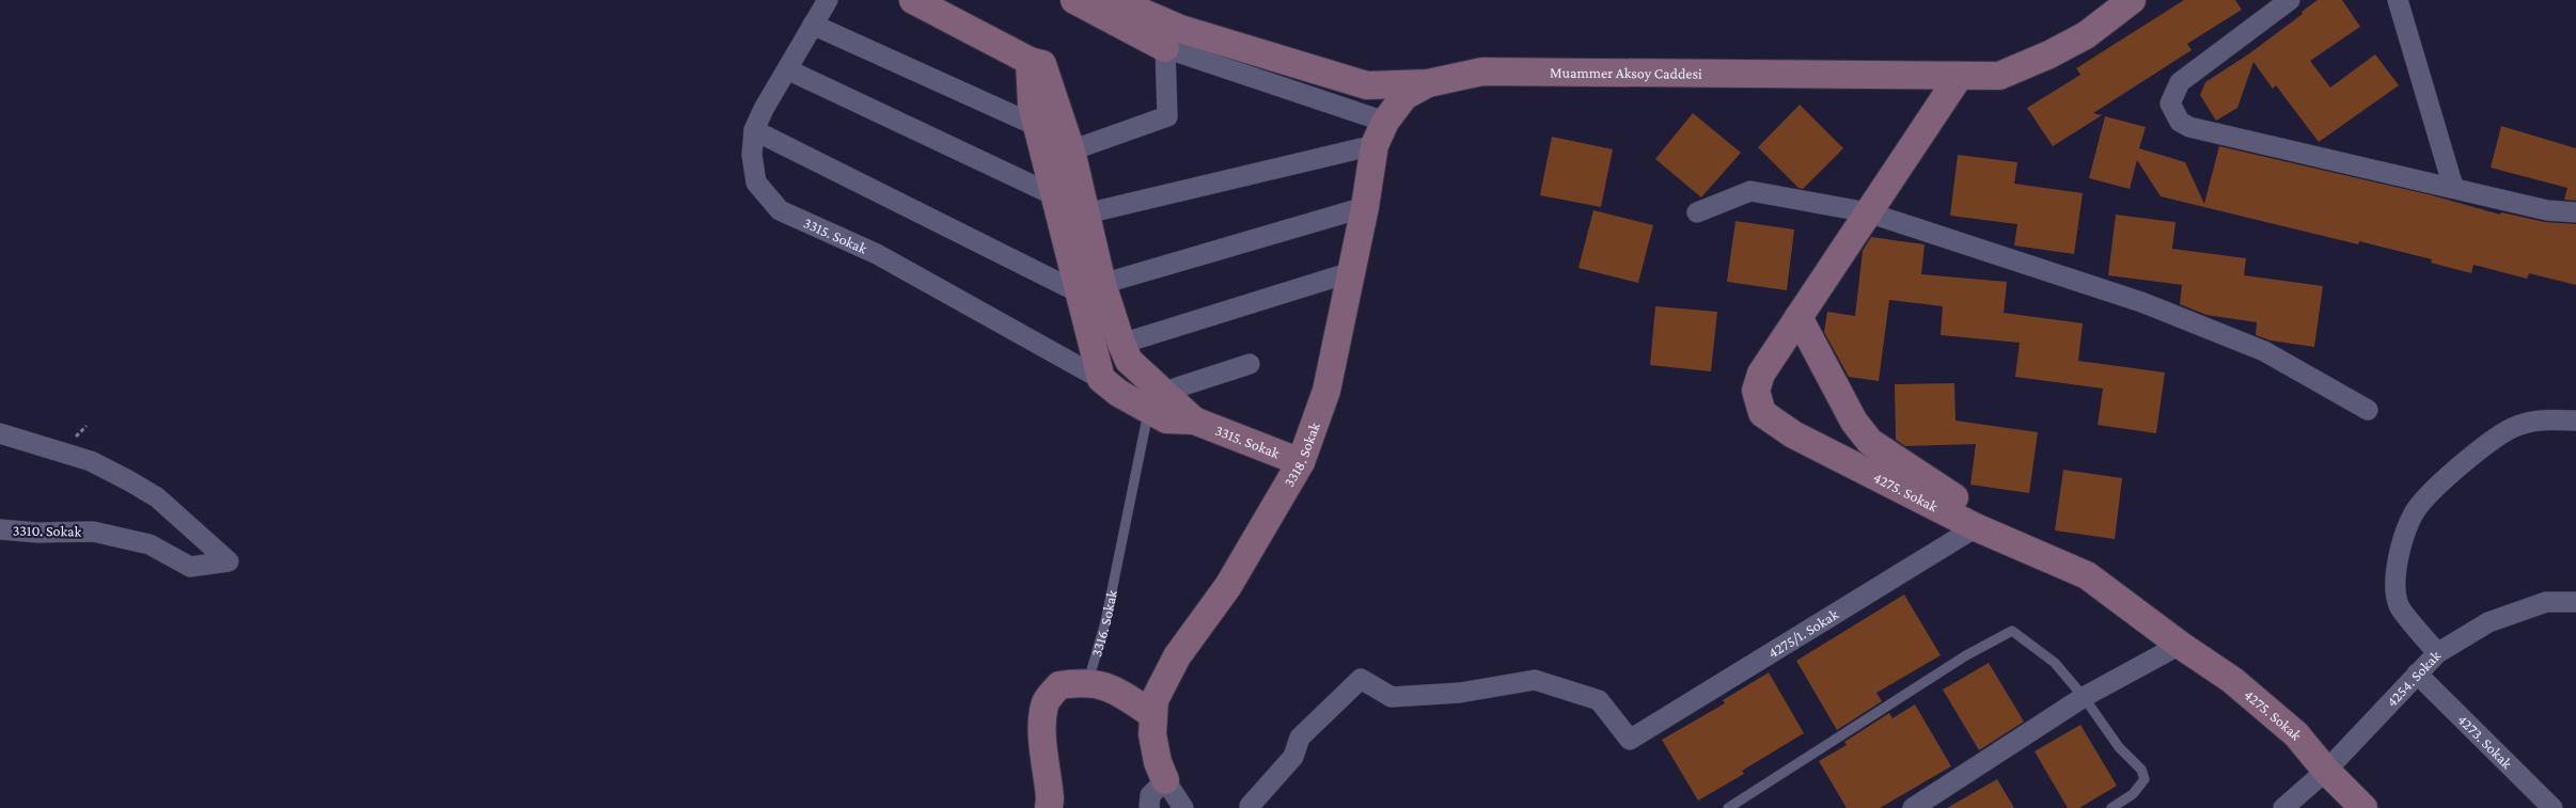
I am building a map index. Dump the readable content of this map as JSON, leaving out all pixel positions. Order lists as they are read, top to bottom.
{
  "streets": {
    "street": [
      "Muammer Aksoy Caddesi",
      "3315. Sokak",
      "3318. Sokak",
      "4275. Sokak",
      "3310. Sokak",
      "4275/1. Sokak",
      "4254. Sokak",
      "4273. Sokak"
    ],
    "lane": ["3316. Sokak"]
  },
  "crossings": [
    ["Muammer Aksoy Caddesi", "3318. Sokak"],
    ["Muammer Aksoy Caddesi", "4275. Sokak"],
    ["3315. Sokak", "3318. Sokak"],
    ["3315. Sokak", "3316. Sokak"],
    ["4275. Sokak", "4275/1. Sokak"],
    ["4275. Sokak", "4254. Sokak"],
    ["4254. Sokak", "4273. Sokak"]
  ]
}
